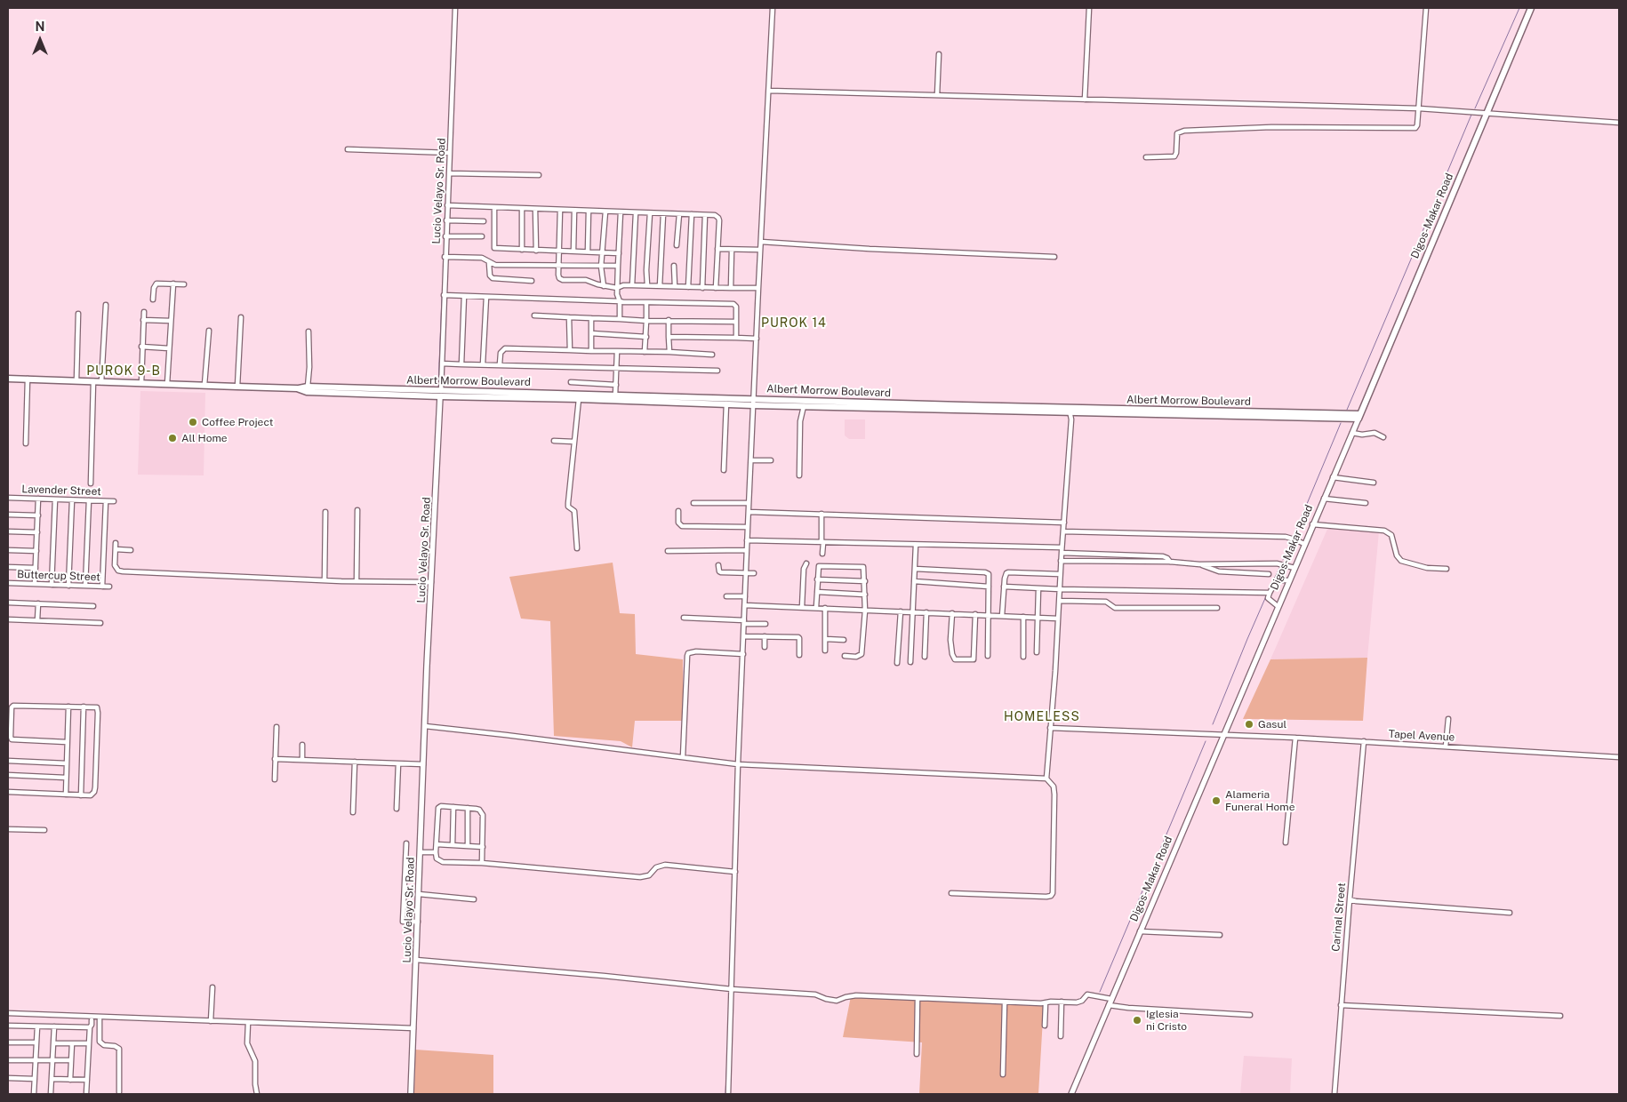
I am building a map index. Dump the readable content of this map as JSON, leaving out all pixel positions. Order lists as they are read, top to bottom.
{
  "streets": {
    "highway": ["Digos-Makar Road", "Albert Morrow Boulevard"],
    "main road": ["Lucio Velayo Sr. Road"],
    "street": [
      "Lavender Street",
      "Buttercup Street",
      "Tapel Avenue",
      "Carinal Street"
    ]
  },
  "crossings": [
    ["Lucio Velayo Sr. Road", "Albert Morrow Boulevard"],
    ["Digos-Makar Road", "Albert Morrow Boulevard"],
    ["Digos-Makar Road", "Tapel Avenue"],
    ["Tapel Avenue", "Carinal Street"]
  ],
  "districts": ["PUROK 14", "PUROK 9-B", "HOMELESS"],
  "places": [
    "Coffee Project",
    "All Home",
    "Gasul",
    "Alameria Funeral Home",
    "Iglesia ni Cristo"
  ],
  "north": "top"
}
